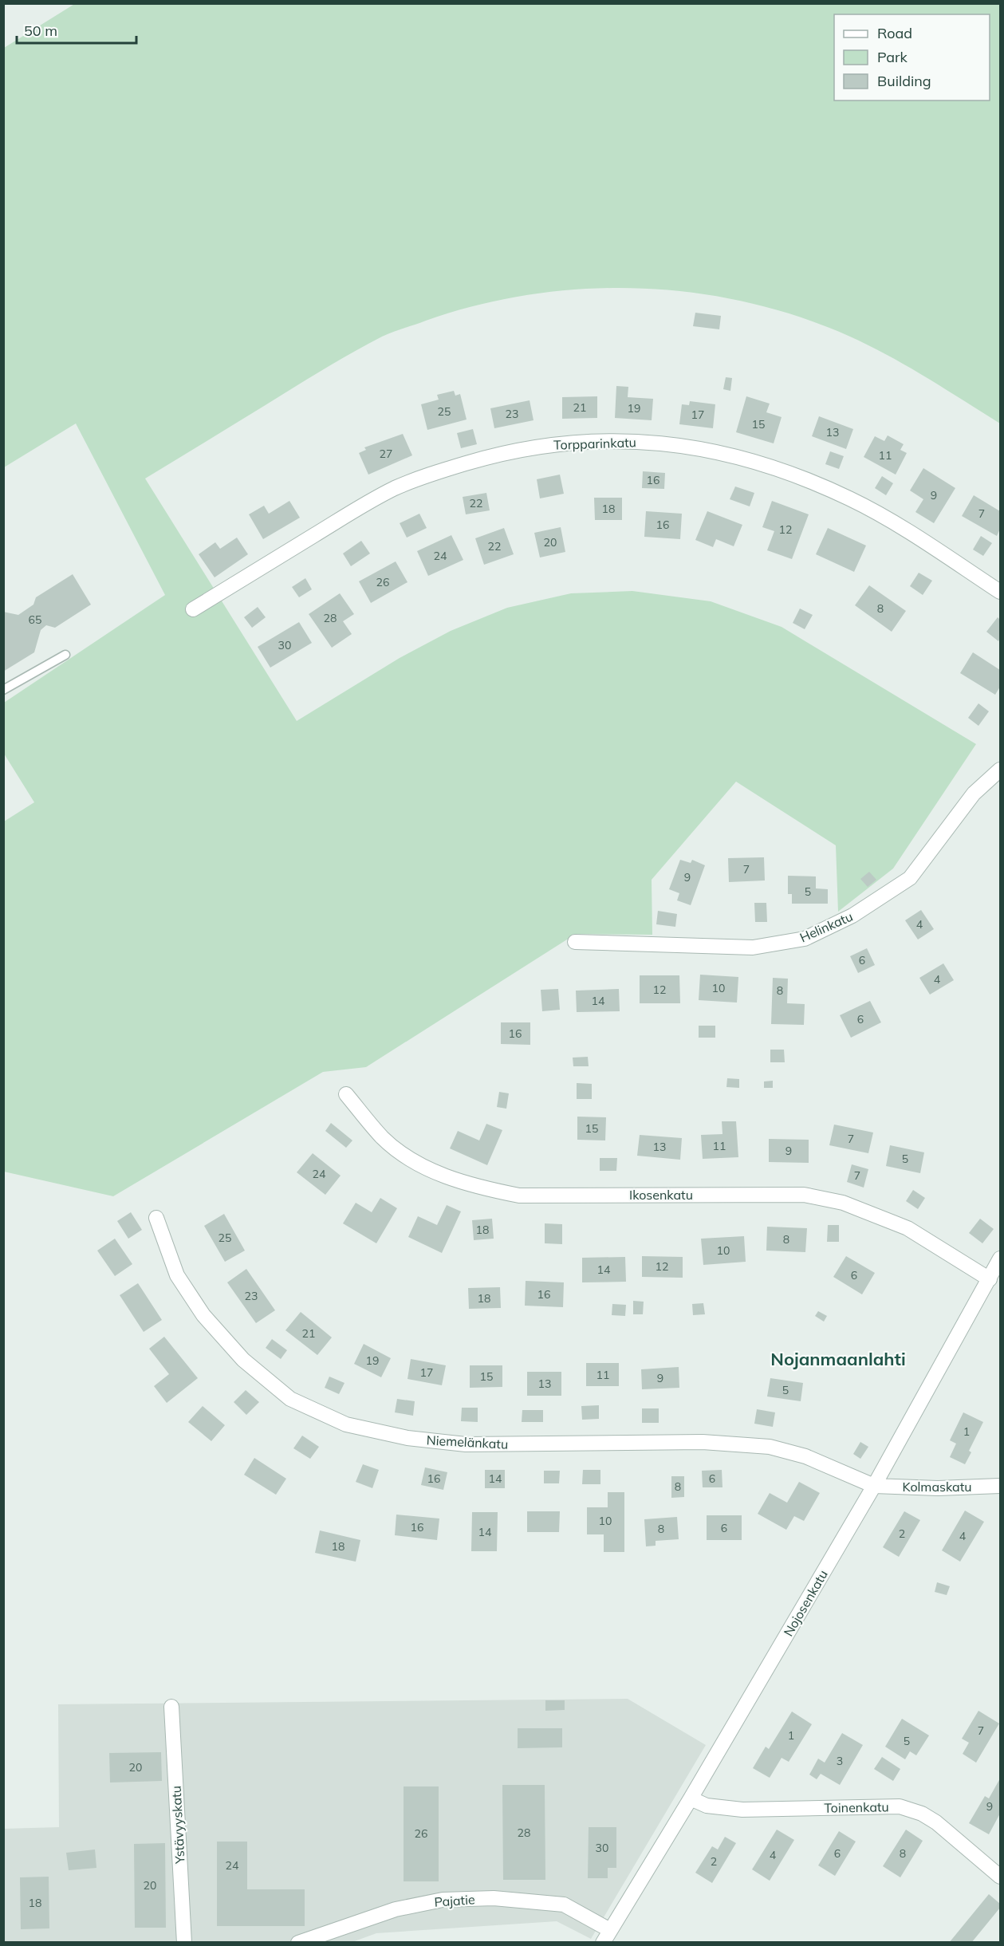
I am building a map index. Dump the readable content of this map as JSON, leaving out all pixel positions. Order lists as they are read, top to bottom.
{
  "streets": {
    "street": [
      "Torpparinkatu",
      "Helinkatu",
      "Ikosenkatu",
      "Niemelänkatu",
      "Kolmaskatu",
      "Nojosenkatu",
      "Toinenkatu",
      "Ystävyyskatu",
      "Pajatie"
    ]
  },
  "crossings": [
    ["Ikosenkatu", "Nojosenkatu"],
    ["Niemelänkatu", "Kolmaskatu"],
    ["Niemelänkatu", "Nojosenkatu"],
    ["Kolmaskatu", "Nojosenkatu"],
    ["Nojosenkatu", "Toinenkatu"],
    ["Nojosenkatu", "Pajatie"]
  ],
  "districts": ["Nojanmaanlahti"],
  "house_numbers": [
    "21",
    "19",
    "25",
    "23",
    "17",
    "15",
    "13",
    "27",
    "11",
    "16",
    "9",
    "22",
    "18",
    "7",
    "16",
    "12",
    "20",
    "22",
    "24",
    "26",
    "8",
    "28",
    "65",
    "30",
    "7",
    "9",
    "5",
    "4",
    "6",
    "4",
    "10",
    "12",
    "8",
    "14",
    "6",
    "16",
    "15",
    "7",
    "11",
    "13",
    "9",
    "5",
    "24",
    "7",
    "18",
    "25",
    "8",
    "10",
    "12",
    "14",
    "6",
    "16",
    "23",
    "18",
    "21",
    "19",
    "17",
    "11",
    "15",
    "9",
    "13",
    "5",
    "1",
    "16",
    "14",
    "6",
    "8",
    "10",
    "16",
    "6",
    "8",
    "14",
    "2",
    "4",
    "18",
    "7",
    "1",
    "5",
    "3",
    "20",
    "9",
    "28",
    "26",
    "30",
    "6",
    "8",
    "4",
    "2",
    "24",
    "20",
    "18"
  ],
  "legend": ["Road", "Park", "Building"],
  "scale_bar": "50 m"
}
